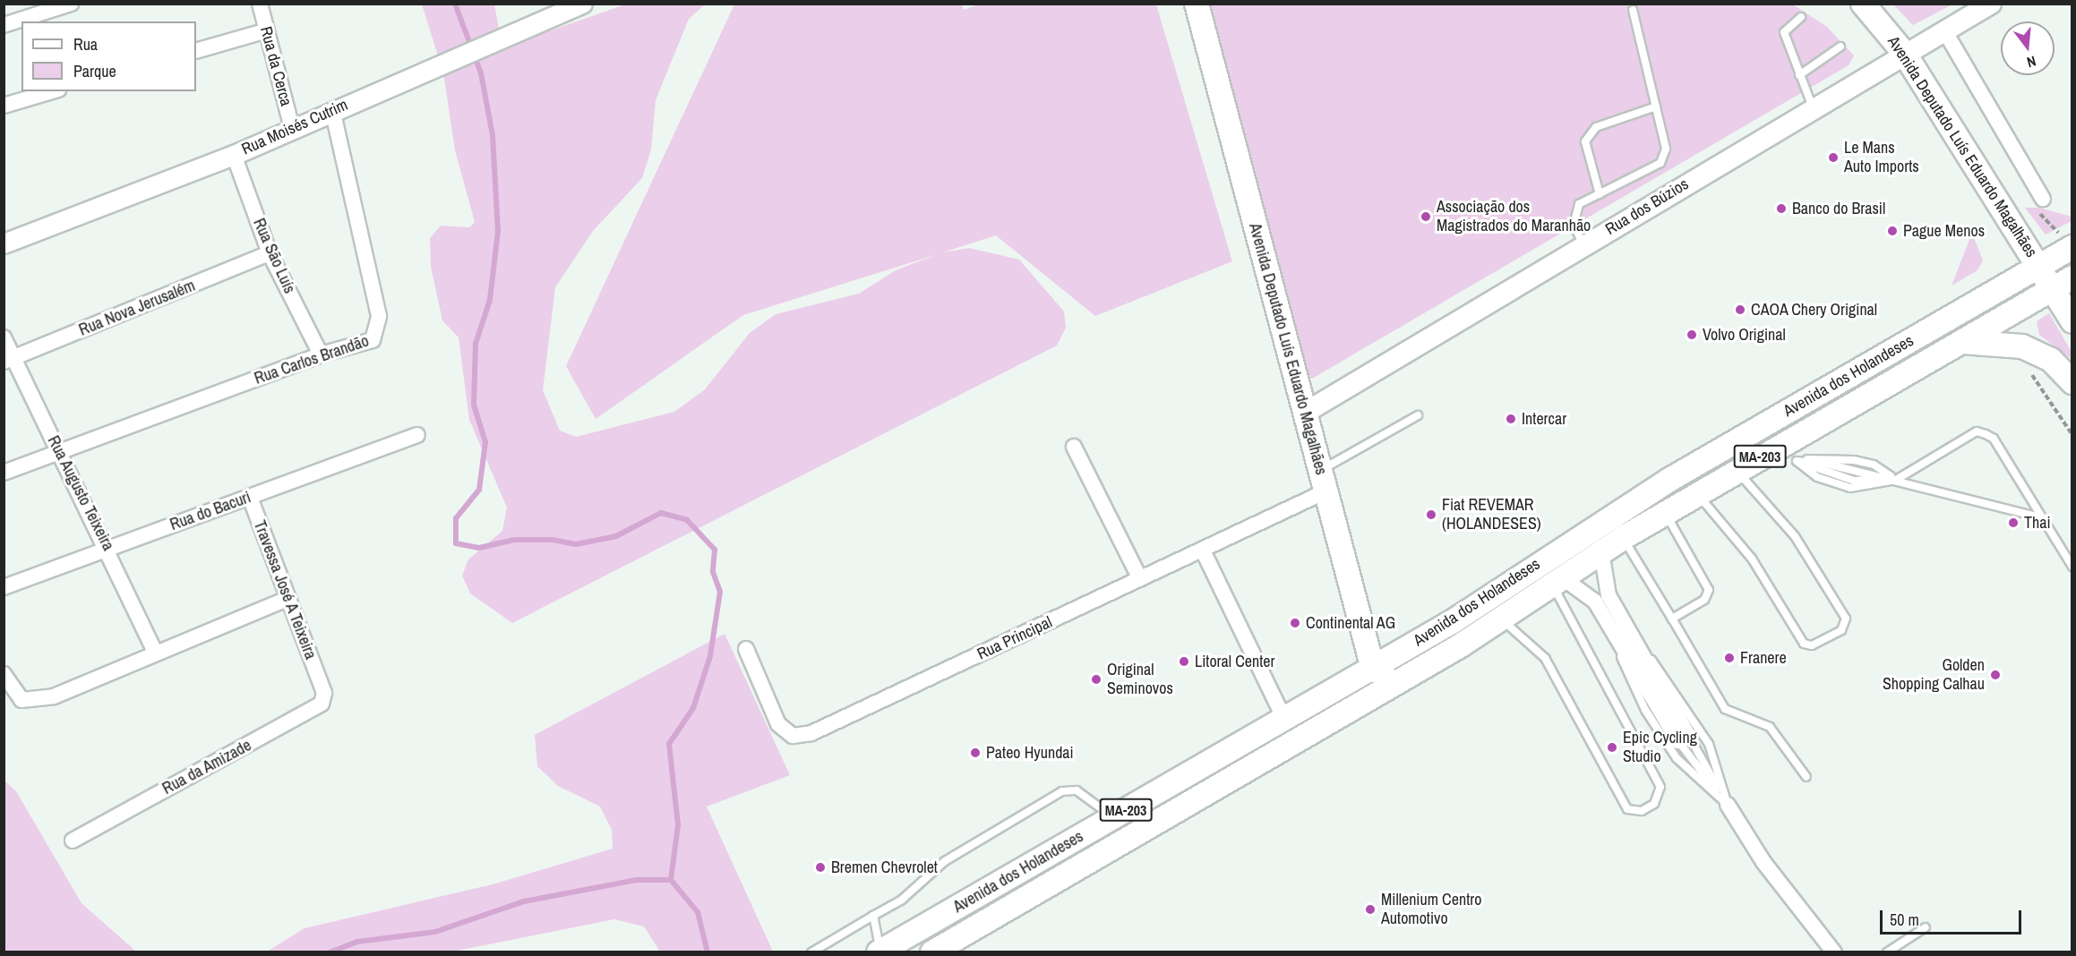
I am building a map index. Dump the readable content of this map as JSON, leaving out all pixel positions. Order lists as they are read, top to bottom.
{
  "streets": {
    "main road": [
      "Avenida Deputado Luís Eduardo Magalhães",
      "Rua dos Búzios",
      "Avenida dos Holandeses",
      "MA-203"
    ],
    "street": [
      "Rua da Cerca",
      "Rua Moisés Cutrim",
      "Rua São Luís",
      "Rua Nova Jerusalém",
      "Rua Carlos Brandão",
      "Rua Augusto Teixeira",
      "Rua do Bacuri",
      "Travessa José A Teixeira",
      "Rua Principal",
      "Rua da Amizade"
    ]
  },
  "crossings": [
    ["Rua da Cerca", "Rua Moisés Cutrim"],
    ["Rua Moisés Cutrim", "Rua São Luís"],
    ["Rua Moisés Cutrim", "Rua Carlos Brandão"],
    ["Avenida Deputado Luís Eduardo Magalhães", "Rua dos Búzios"],
    ["Avenida Deputado Luís Eduardo Magalhães", "Avenida dos Holandeses"],
    ["Avenida Deputado Luís Eduardo Magalhães", "Rua Principal"],
    ["Rua São Luís", "Rua Nova Jerusalém"],
    ["Rua São Luís", "Rua Carlos Brandão"],
    ["Rua Nova Jerusalém", "Rua Augusto Teixeira"],
    ["Rua Carlos Brandão", "Rua Augusto Teixeira"],
    ["Rua Augusto Teixeira", "Rua do Bacuri"],
    ["Rua do Bacuri", "Travessa José A Teixeira"],
    ["Travessa José A Teixeira", "Rua da Amizade"]
  ],
  "places": [
    "Le Mans Auto Imports",
    "Banco do Brasil",
    "Associação dos Magistrados do Maranhão",
    "Pague Menos",
    "CAOA Chery Original",
    "Volvo Original",
    "Intercar",
    "Fiat REVEMAR (HOLANDESES)",
    "Thai",
    "Continental AG",
    "Franere",
    "Litoral Center",
    "Golden Shopping Calhau",
    "Original Seminovos",
    "Epic Cycling Studio",
    "Pateo Hyundai",
    "Bremen Chevrolet",
    "Millenium Centro Automotivo"
  ],
  "legend": ["Rua", "Parque"],
  "scale_bar": "50 m",
  "north": "bottom"
}
